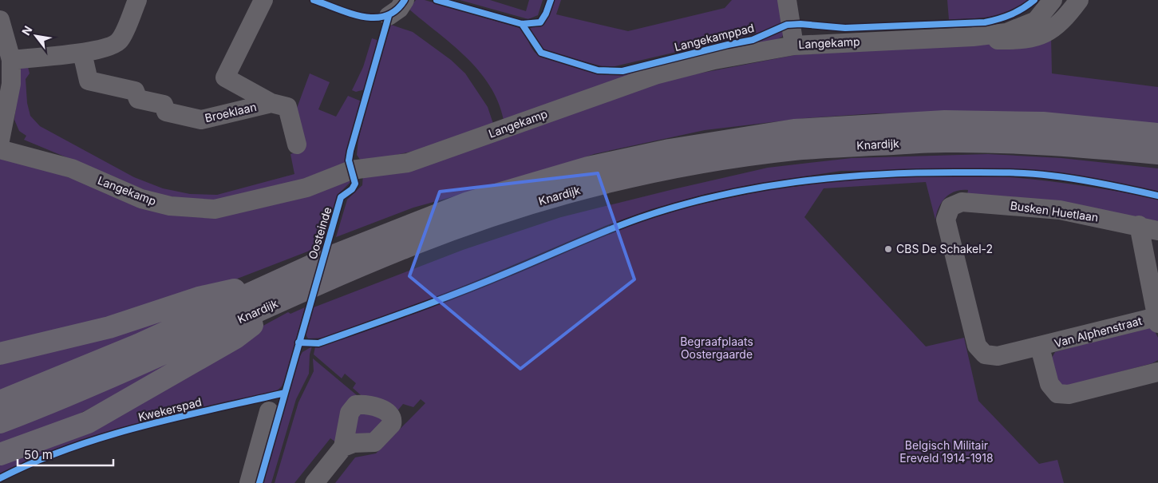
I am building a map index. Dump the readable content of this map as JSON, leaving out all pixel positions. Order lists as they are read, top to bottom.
{
  "streets": {
    "main road": ["Knardijk"],
    "street": [
      "Langekamp",
      "Broeklaan",
      "Busken Huetlaan",
      "Van Alphenstraat"
    ],
    "cycle path": ["Langekamppad", "Oosteinde", "Kwekerspad"]
  },
  "crossings": [
    ["Busken Huetlaan", "Van Alphenstraat"]
  ],
  "parks": ["Begraafplaats Oostergaarde", "Belgisch Militair Ereveld 1914-1918"],
  "places": ["CBS De Schakel-2"],
  "scale_bar": "50 m",
  "north": "top left"
}
